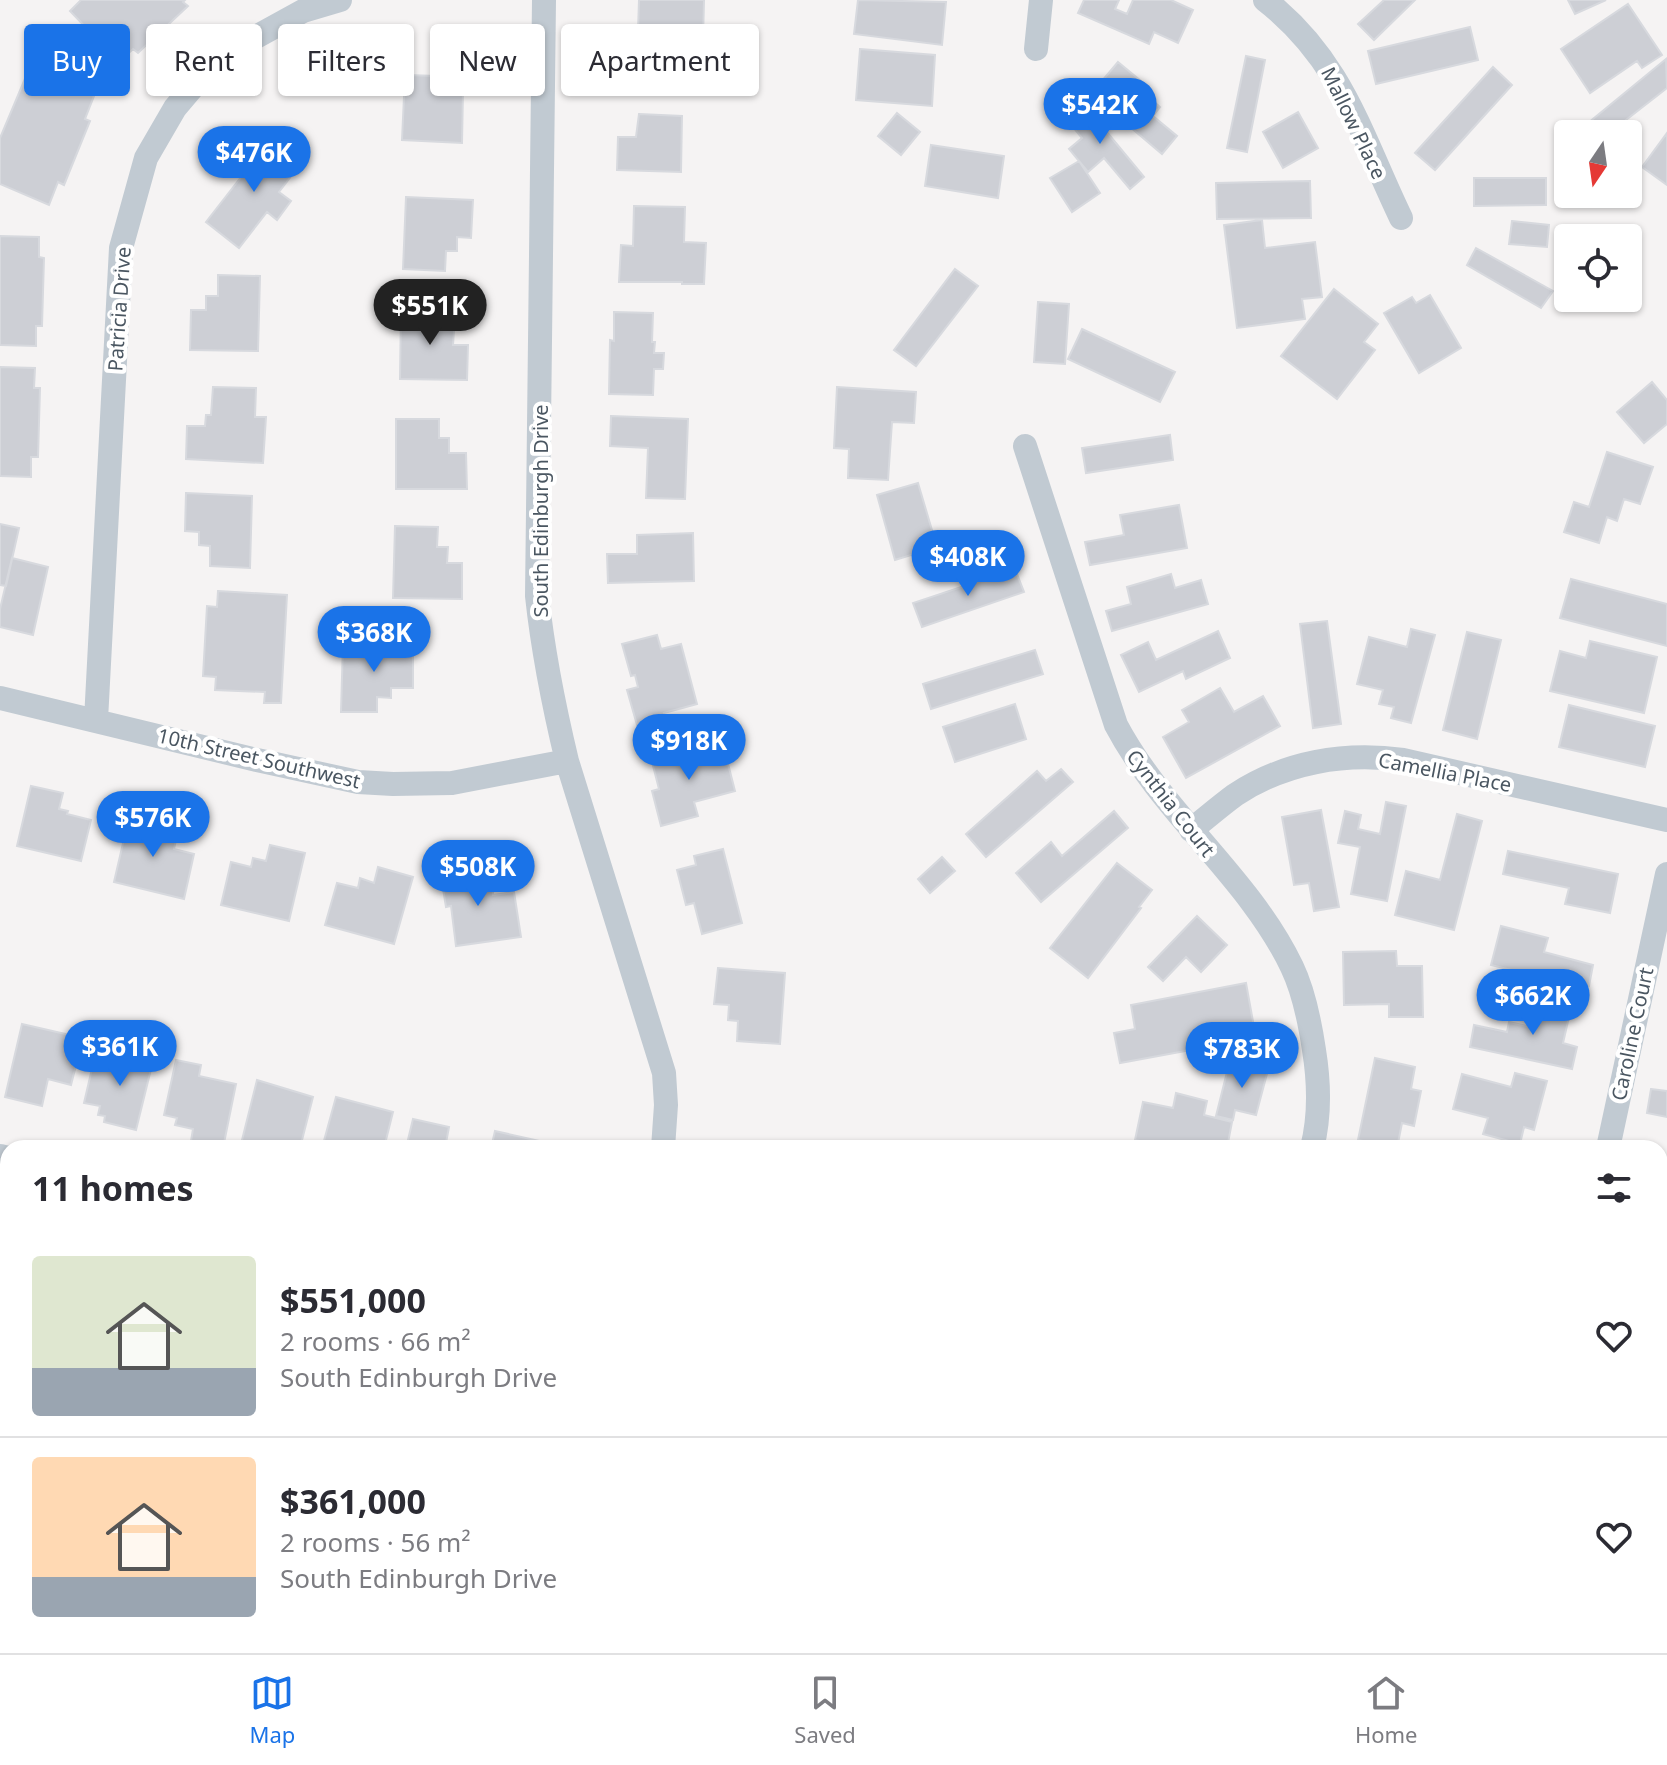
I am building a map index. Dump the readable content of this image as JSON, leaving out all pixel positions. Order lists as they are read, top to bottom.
{
  "streets": {
    "street": [
      "Mallow Place",
      "Patricia Drive",
      "South Edinburgh Drive",
      "10th Street Southwest",
      "Camellia Place",
      "Cynthia Court",
      "Caroline Court"
    ]
  },
  "crossings": [
    ["Patricia Drive", "10th Street Southwest"],
    ["South Edinburgh Drive", "10th Street Southwest"],
    ["Camellia Place", "Cynthia Court"]
  ],
  "north": "bottom",
  "page": {
    "chip": [
      "Buy",
      "Rent",
      "Filters",
      "New",
      "Apartment"
    ],
    "price": [
      "$542K",
      "$476K",
      "$551K",
      "$408K",
      "$368K",
      "$918K",
      "$576K",
      "$508K",
      "$662K",
      "$361K",
      "$783K"
    ],
    "heading": "11 homes",
    "list": [
      {
        "name": "$551,000",
        "note": "2 rooms · 66 m² · South Edinburgh Drive"
      },
      {
        "name": "$361,000",
        "note": "2 rooms · 56 m² · South Edinburgh Drive"
      }
    ],
    "tabs": ["Map", "Saved", "Home"]
  }
}
